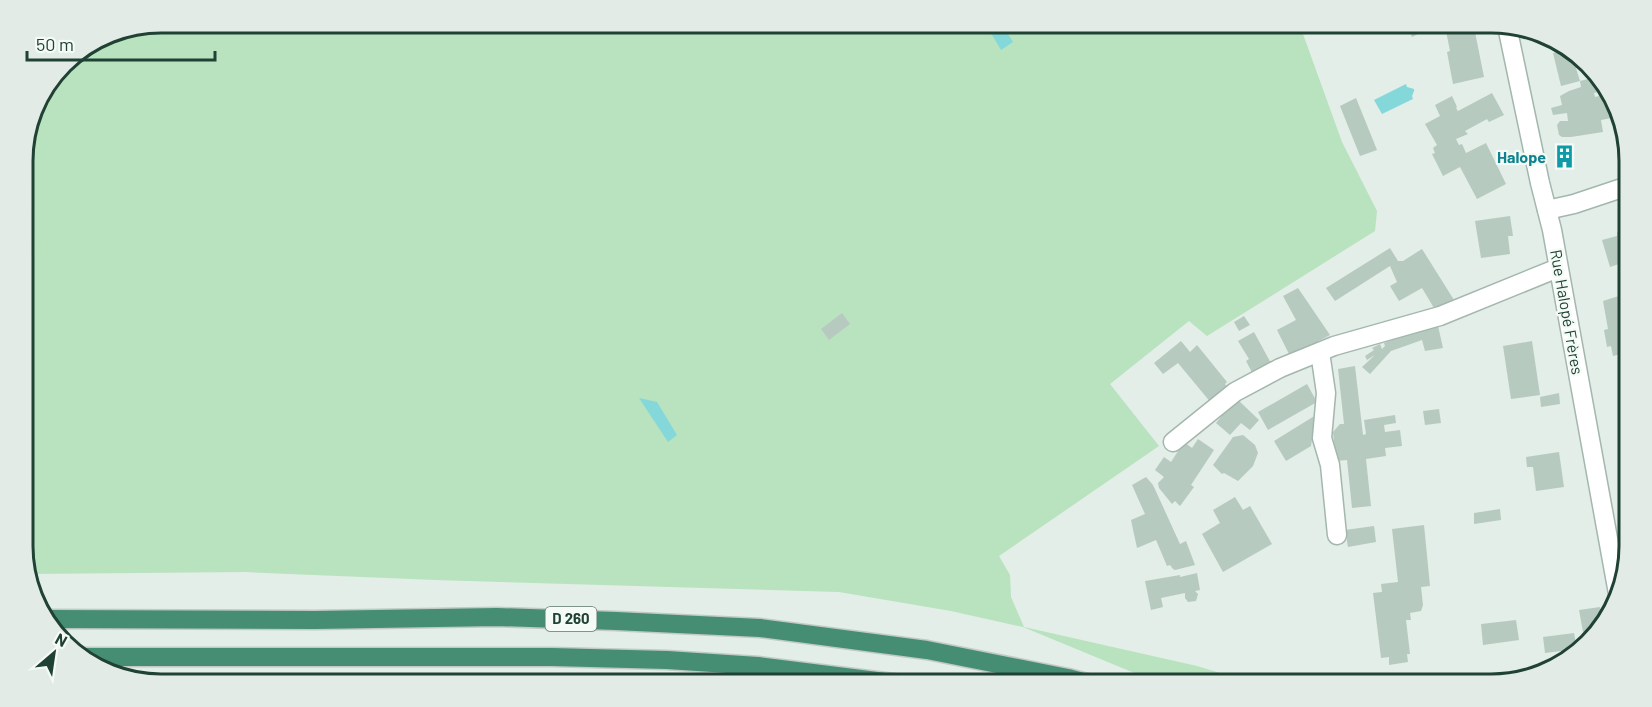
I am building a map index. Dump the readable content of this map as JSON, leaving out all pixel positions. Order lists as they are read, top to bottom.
{
  "streets": {
    "highway": ["D 260"],
    "street": ["Rue Halopé Frères"]
  },
  "places": {
    "building": ["Halope"]
  },
  "scale_bar": "50 m",
  "north": "top right"
}
